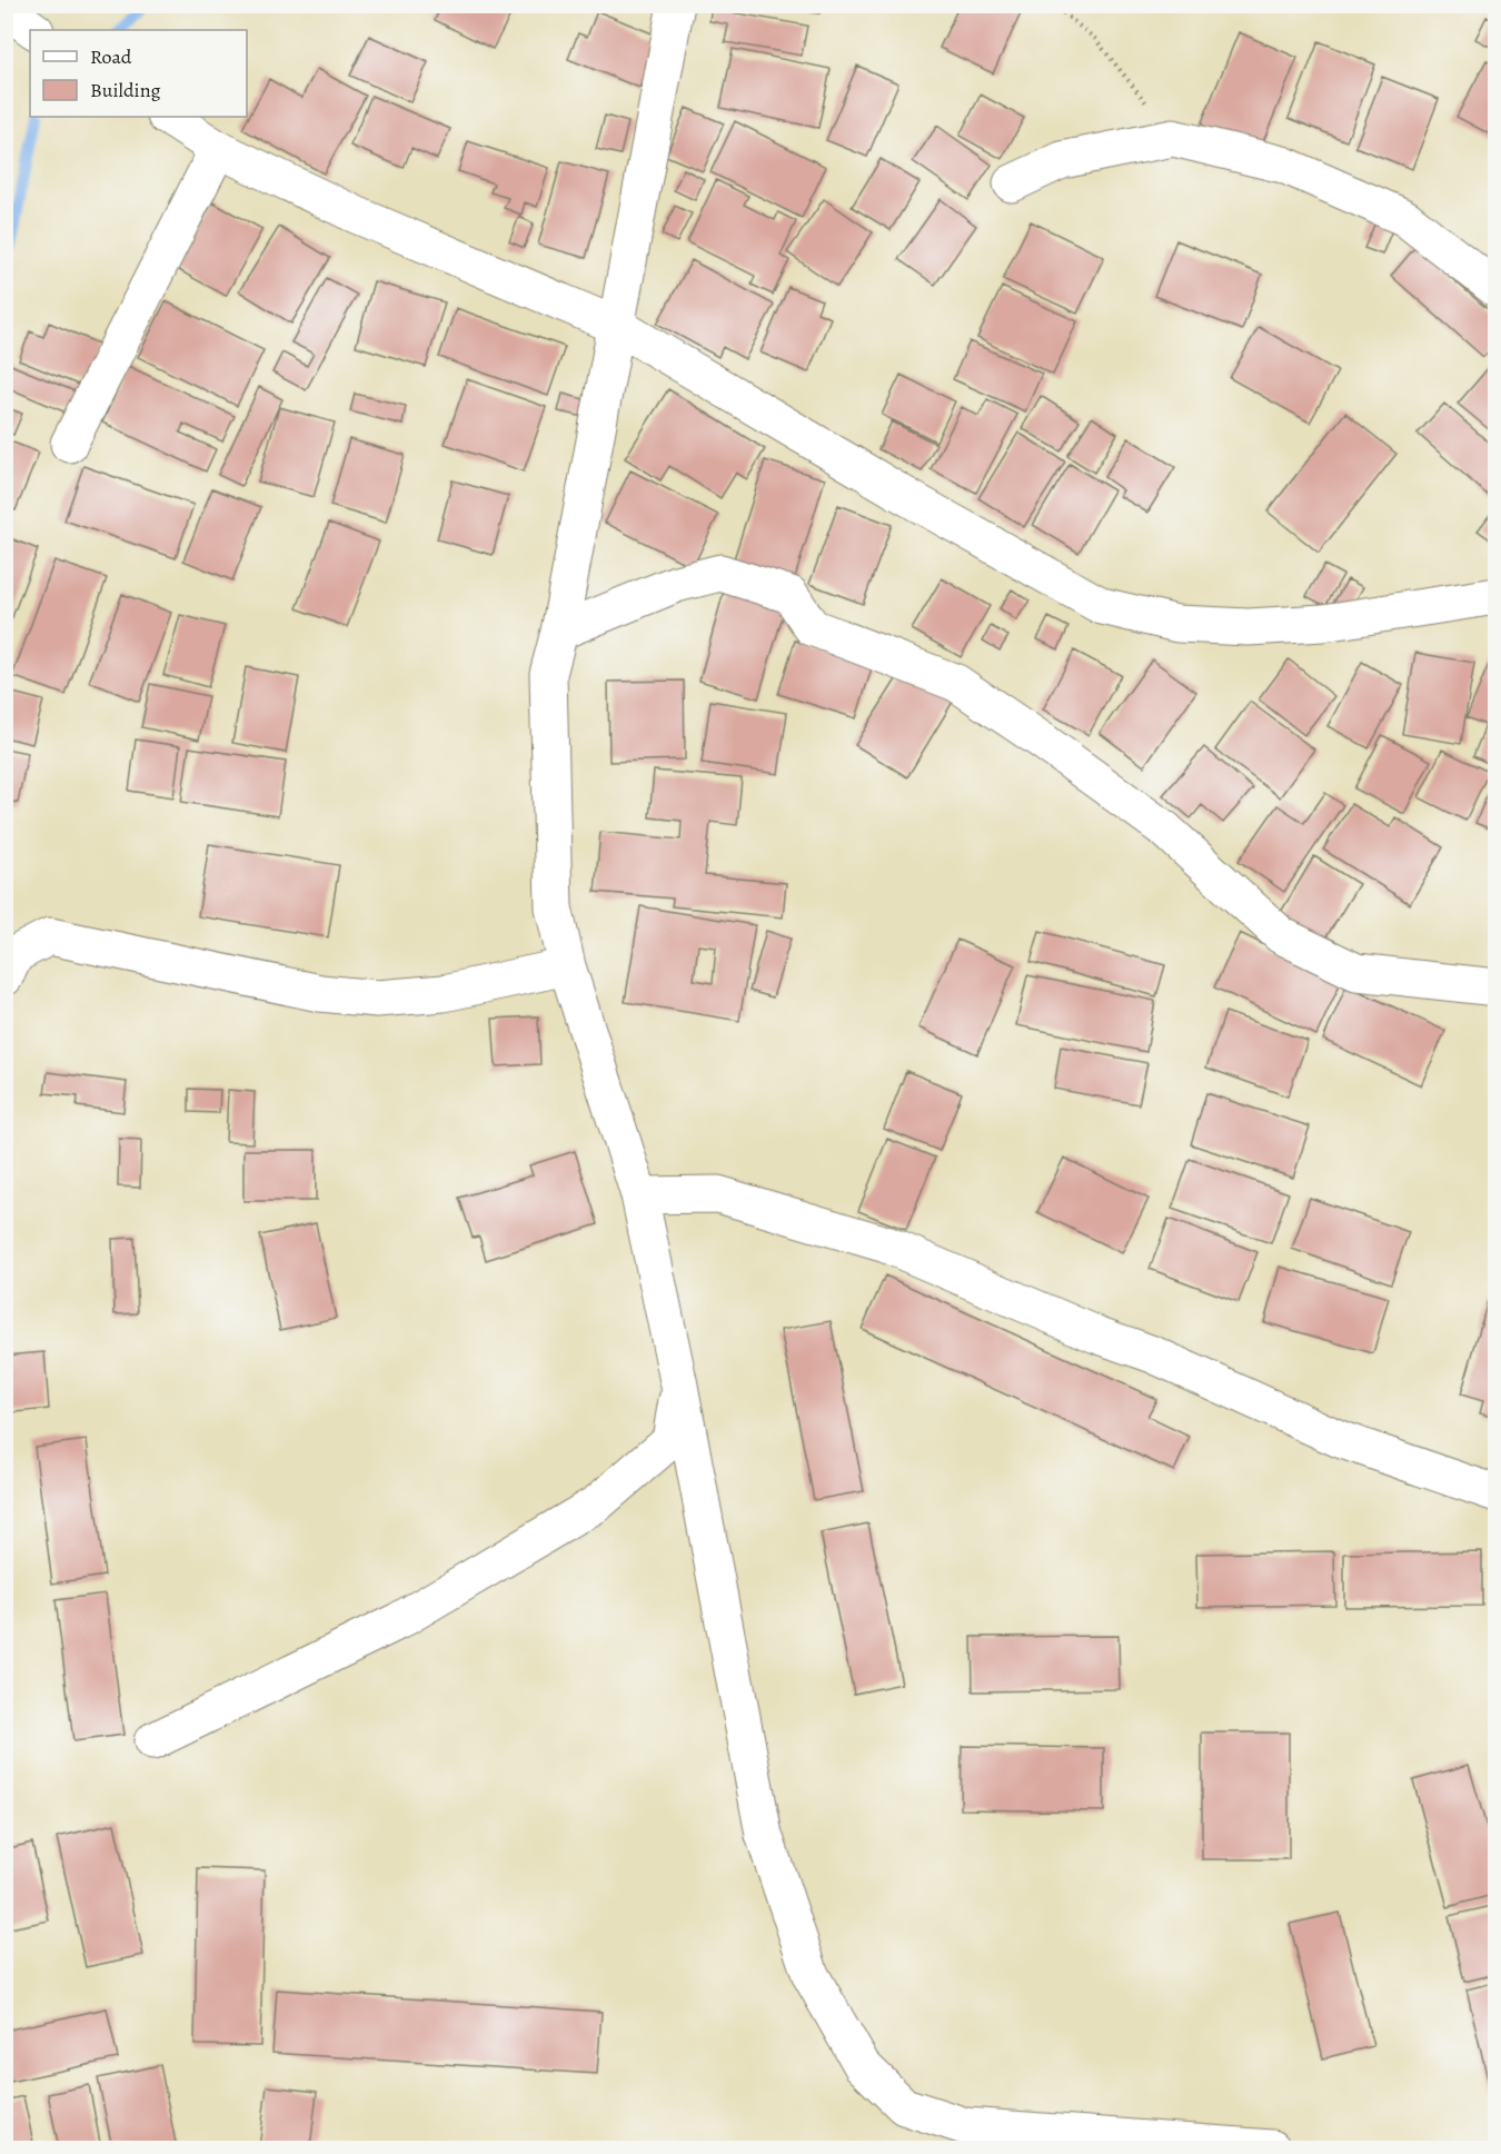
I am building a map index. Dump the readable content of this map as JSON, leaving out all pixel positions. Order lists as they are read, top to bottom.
{
  "legend": ["Road", "Building"]
}
